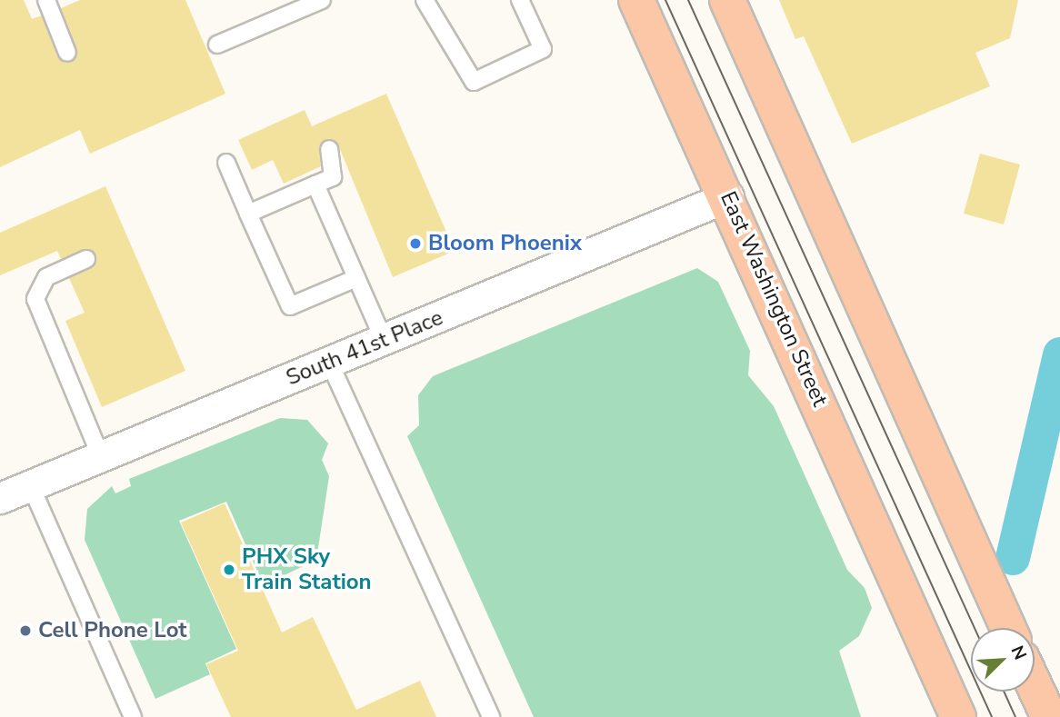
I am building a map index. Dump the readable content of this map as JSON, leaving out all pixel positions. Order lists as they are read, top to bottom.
{
  "streets": {
    "main road": ["East Washington Street"],
    "street": ["South 41st Place"]
  },
  "crossings": [
    ["East Washington Street", "South 41st Place"]
  ],
  "places": ["Bloom Phoenix", "PHX Sky Train Station", "Cell Phone Lot"],
  "north": "top right"
}
